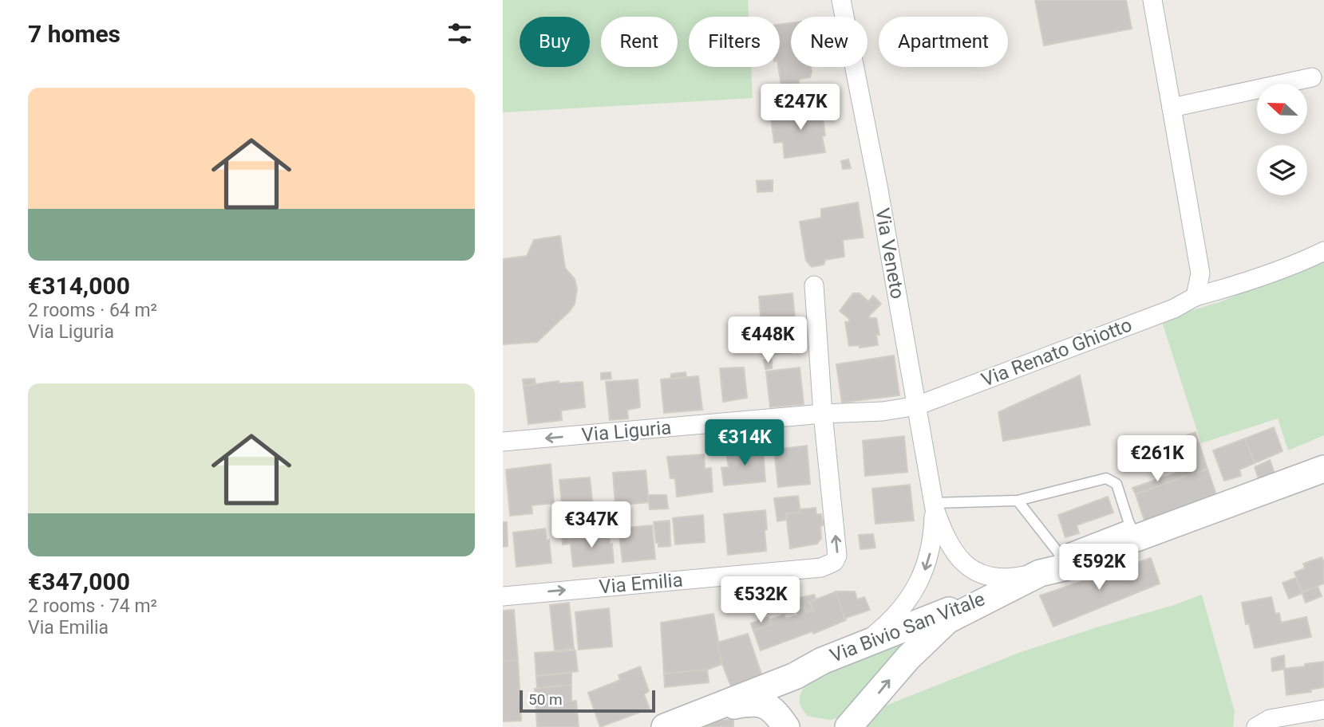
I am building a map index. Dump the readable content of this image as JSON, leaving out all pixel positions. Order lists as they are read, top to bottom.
{
  "streets": {
    "main road": ["Via Bivio San Vitale"],
    "street": [
      "Via Veneto",
      "Via Renato Ghiotto",
      "Via Liguria",
      "Via Emilia"
    ]
  },
  "crossings": [
    ["Via Veneto", "Via Renato Ghiotto"],
    ["Via Veneto", "Via Liguria"],
    ["Via Veneto", "Via Bivio San Vitale"],
    ["Via Renato Ghiotto", "Via Liguria"],
    ["Via Liguria", "Via Emilia"]
  ],
  "one_way": ["Via Liguria"],
  "scale_bar": "50 m",
  "north": "left",
  "page": {
    "heading": "7 homes",
    "chip": [
      "Buy",
      "Rent",
      "Filters",
      "New",
      "Apartment"
    ],
    "list": [
      {
        "name": "€314,000",
        "note": "2 rooms · 64 m² · Via Liguria"
      },
      {
        "name": "€347,000",
        "note": "2 rooms · 74 m² · Via Emilia"
      }
    ],
    "price": [
      "€247K",
      "€448K",
      "€314K",
      "€261K",
      "€347K",
      "€592K",
      "€532K"
    ],
    "scale": "50 m"
  }
}
